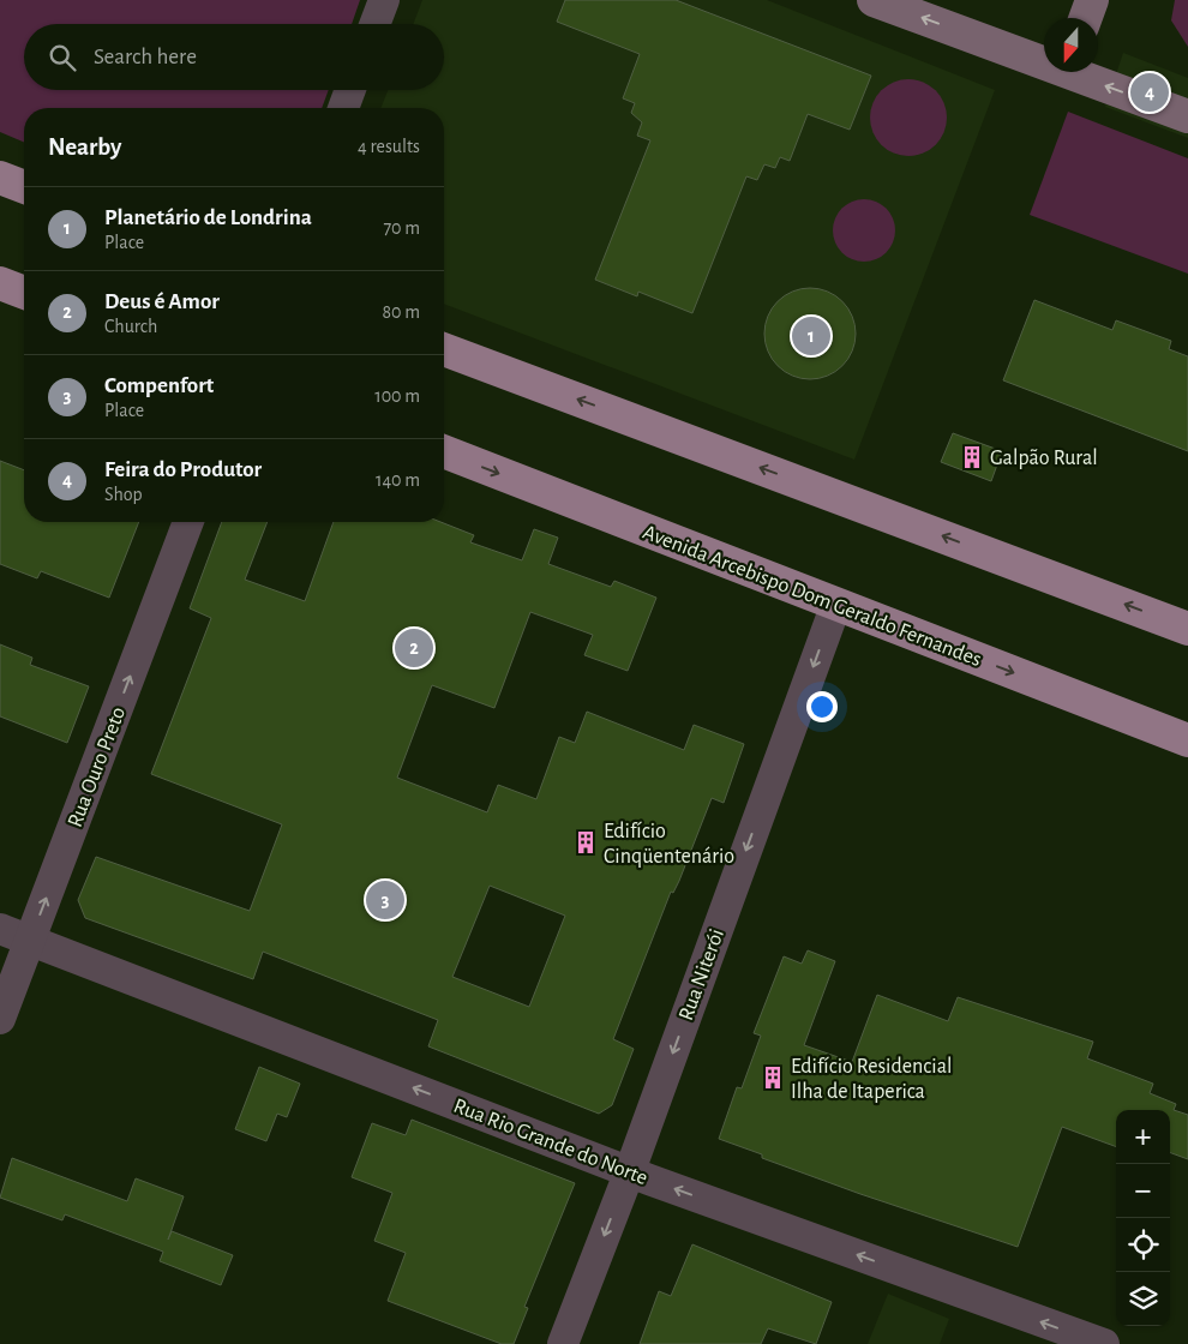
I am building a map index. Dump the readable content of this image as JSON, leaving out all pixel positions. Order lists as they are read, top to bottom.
{
  "streets": {
    "main road": ["Avenida Arcebispo Dom Geraldo Fernandes"],
    "street": ["Rua Ouro Preto", "Rua Niterói", "Rua Rio Grande do Norte"]
  },
  "crossings": [
    ["Avenida Arcebispo Dom Geraldo Fernandes", "Rua Niterói"],
    ["Rua Ouro Preto", "Rua Rio Grande do Norte"],
    ["Rua Niterói", "Rua Rio Grande do Norte"]
  ],
  "one_way": ["Rua Ouro Preto", "Rua Niterói", "Rua Rio Grande do Norte"],
  "places": {
    "building": ["Galpão Rural", "Edifício Cinqüentenário", "Edifício Residencial Ilha de Itaperica"]
  },
  "north": "bottom",
  "page": {
    "search": "Search here",
    "pins": [
      "4",
      "1",
      "2",
      "3"
    ],
    "heading": ["Nearby", "4 results"],
    "list": [
      {
        "mark": "1",
        "name": "Planetário de Londrina",
        "note": "Place",
        "value": "70 m"
      },
      {
        "mark": "2",
        "name": "Deus é Amor",
        "note": "Church",
        "value": "80 m"
      },
      {
        "mark": "3",
        "name": "Compenfort",
        "note": "Place",
        "value": "100 m"
      },
      {
        "mark": "4",
        "name": "Feira do Produtor",
        "note": "Shop",
        "value": "140 m"
      }
    ],
    "map_buttons": ["+", "−"]
  }
}
